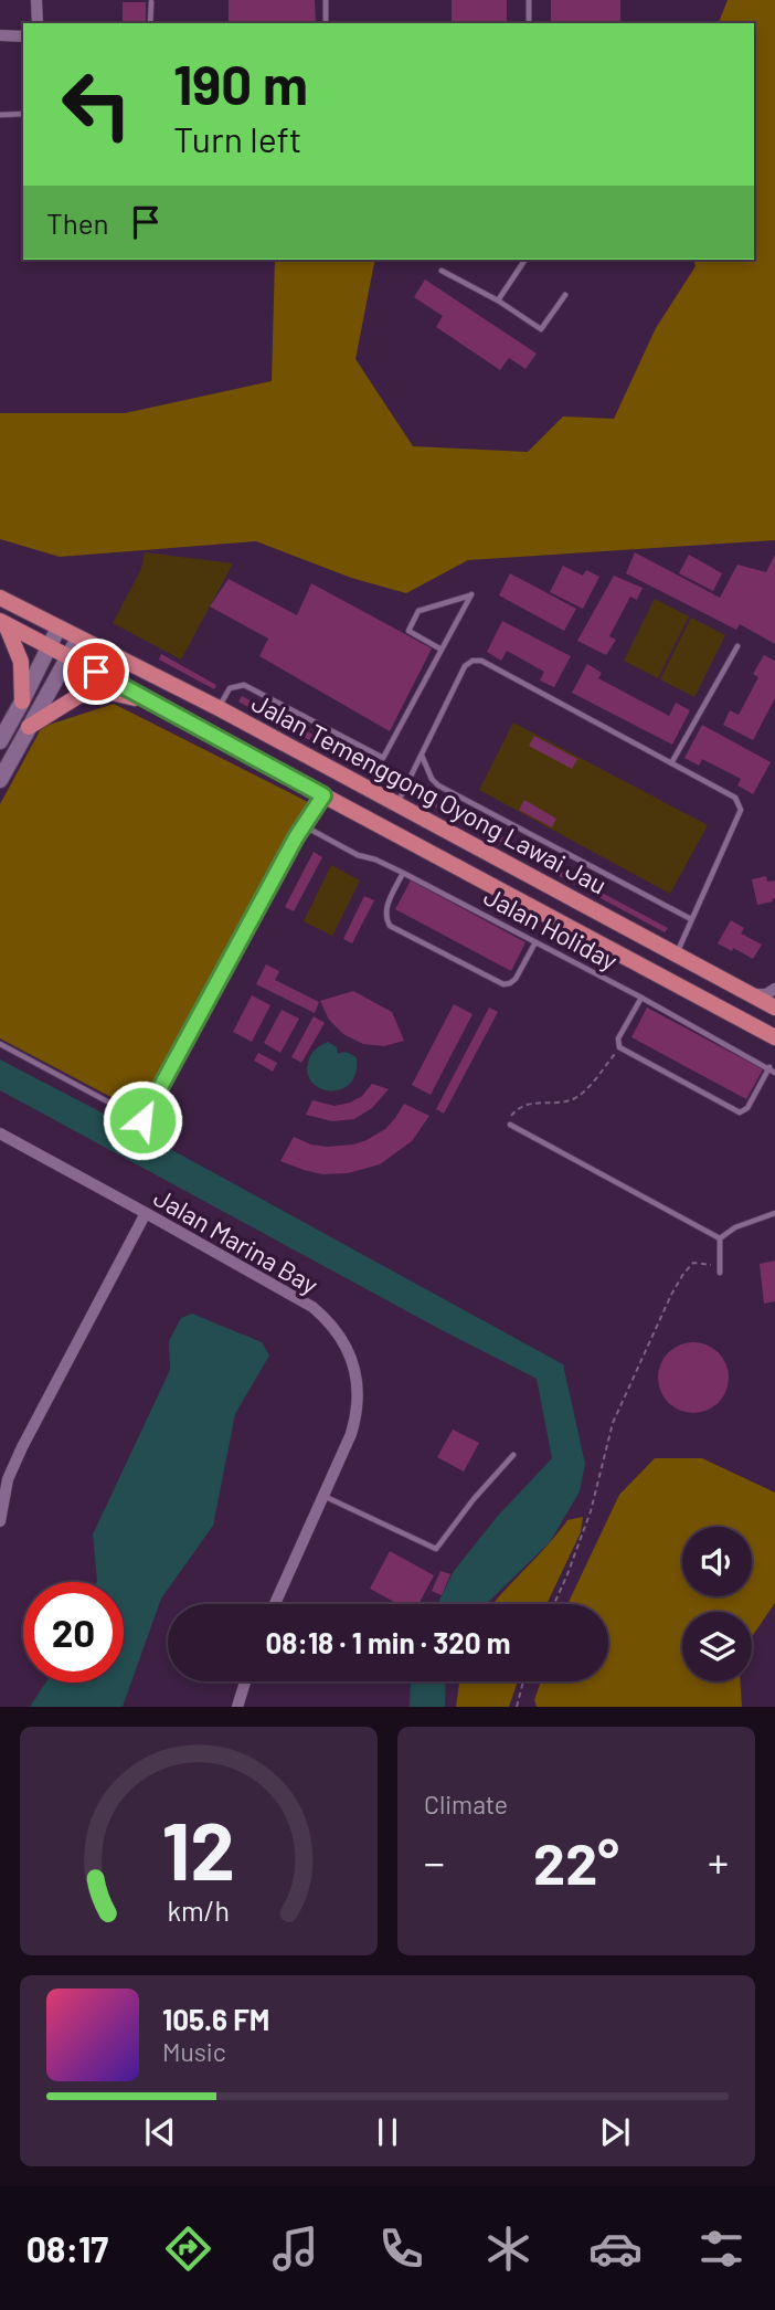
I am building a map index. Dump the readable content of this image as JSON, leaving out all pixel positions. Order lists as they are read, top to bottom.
{
  "streets": {
    "main road": ["Jalan Temenggong Oyong Lawai Jau"],
    "street": ["Jalan Marina Bay"],
    "lane": ["Jalan Holiday"]
  },
  "page": {
    "turn": ["190 m", "Turn left"],
    "then": "Then",
    "limit": "20",
    "trip": "08:18 · 1 min · 320 m",
    "tile": "Climate",
    "heat": ["−", "22°", "+"],
    "song": ["105.6 FM", "Music"],
    "tabs": "08:17",
    "gauge": ["12", "km/h"]
  }
}
